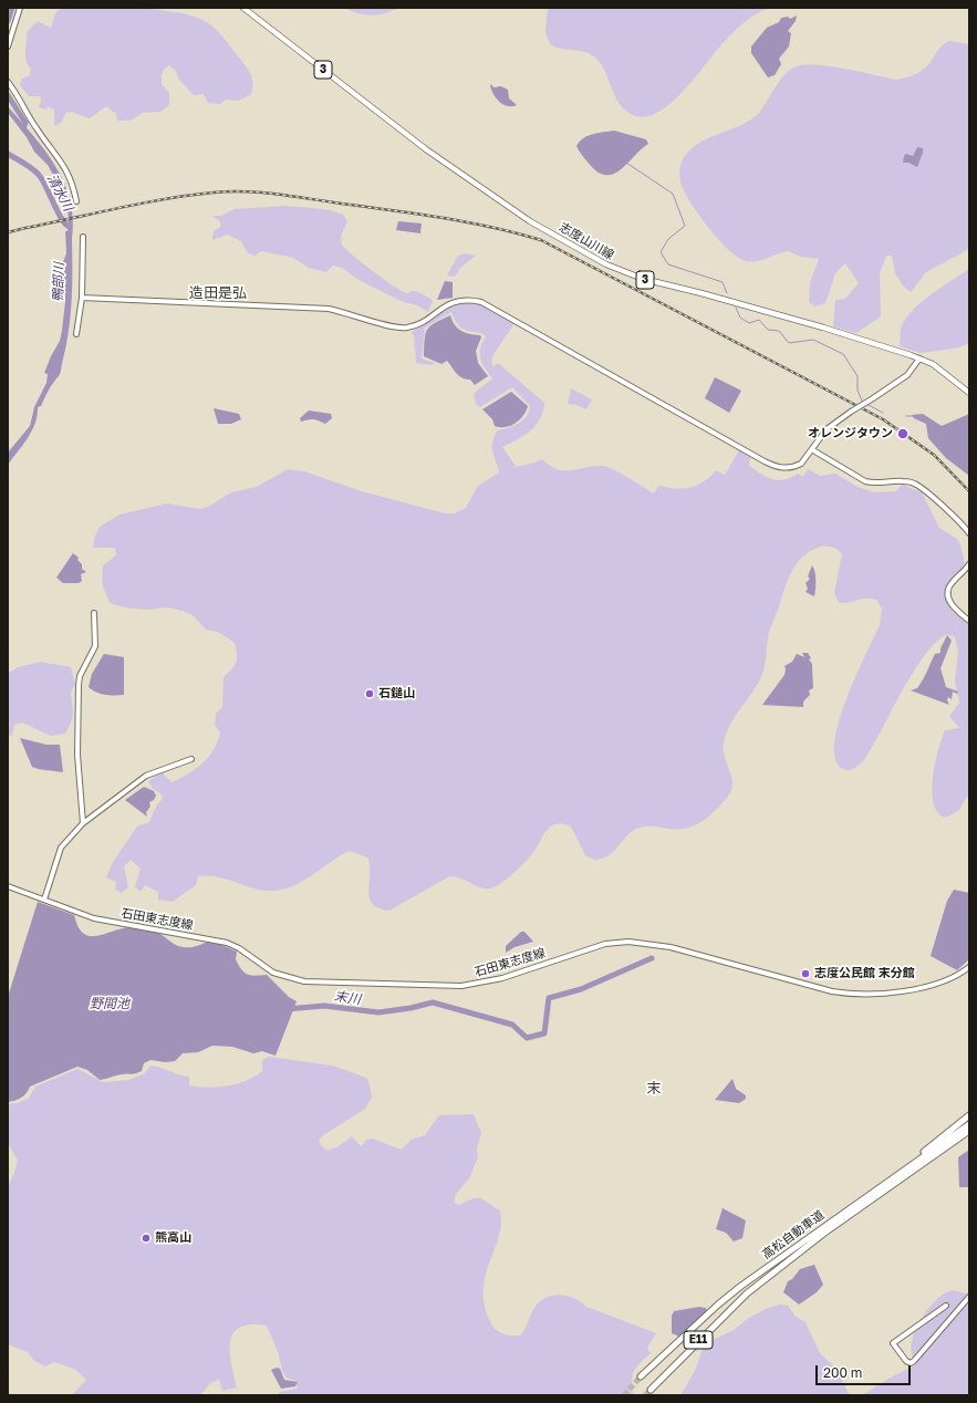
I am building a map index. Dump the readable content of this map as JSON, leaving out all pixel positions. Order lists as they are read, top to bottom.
{
  "streets": {
    "highway": ["高松自動車道", "E11"],
    "main road": ["3", "志度山川線"],
    "street": ["石田東志度線"]
  },
  "districts": ["造田是弘", "末"],
  "water": [
    "清水川",
    "鴨部川",
    "末川",
    "野間池"
  ],
  "places": [
    "オレンジタウン",
    "石鎚山",
    "志度公民館 末分館",
    "熊高山"
  ],
  "scale_bar": "200 m"
}
